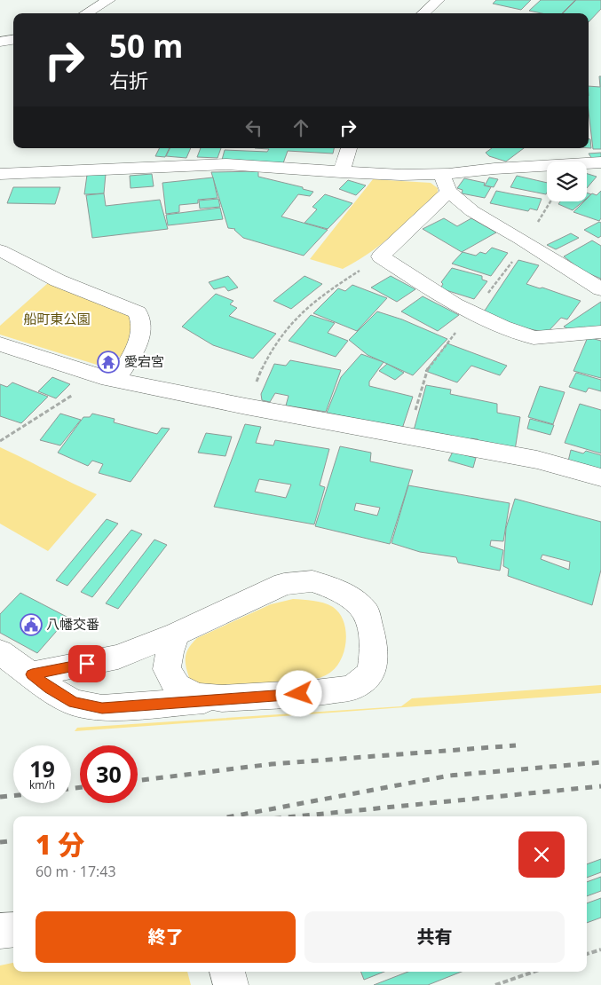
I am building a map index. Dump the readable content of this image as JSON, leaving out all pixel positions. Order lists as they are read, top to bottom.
{
  "parks": ["船町東公園"],
  "places": {
    "temple": ["愛宕宮"],
    "public building": ["八幡交番"]
  },
  "page": {
    "turn": ["50 m", "右折"],
    "speed": "19 km/h",
    "limit": "30",
    "heading": ["1 分", "60 m · 17:43"],
    "buttons": ["終了", "共有"]
  }
}
